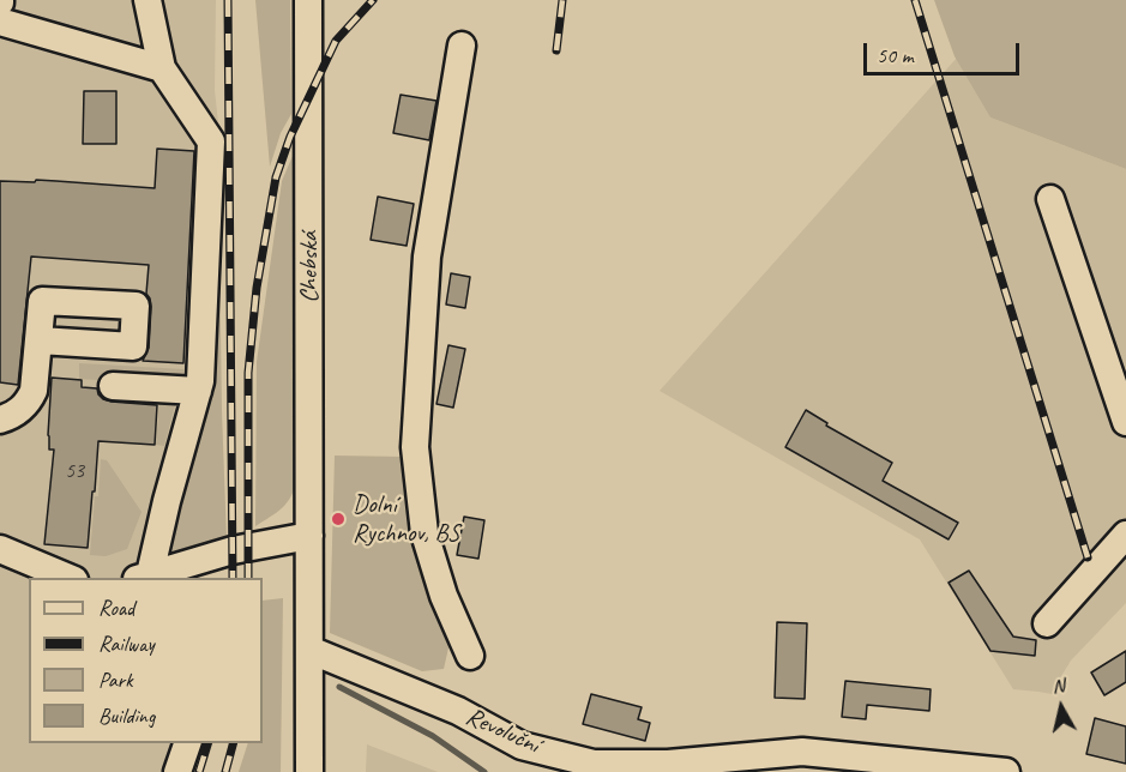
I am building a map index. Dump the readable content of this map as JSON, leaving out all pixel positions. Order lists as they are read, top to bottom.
{
  "streets": {
    "street": ["Chebská", "Revoluční"]
  },
  "crossings": [
    ["Chebská", "Revoluční"]
  ],
  "places": ["Dolní Rychnov, BS"],
  "house_numbers": ["53"],
  "legend": [
    "Road",
    "Railway",
    "Park",
    "Building"
  ],
  "scale_bar": "50 m",
  "north": "top"
}
